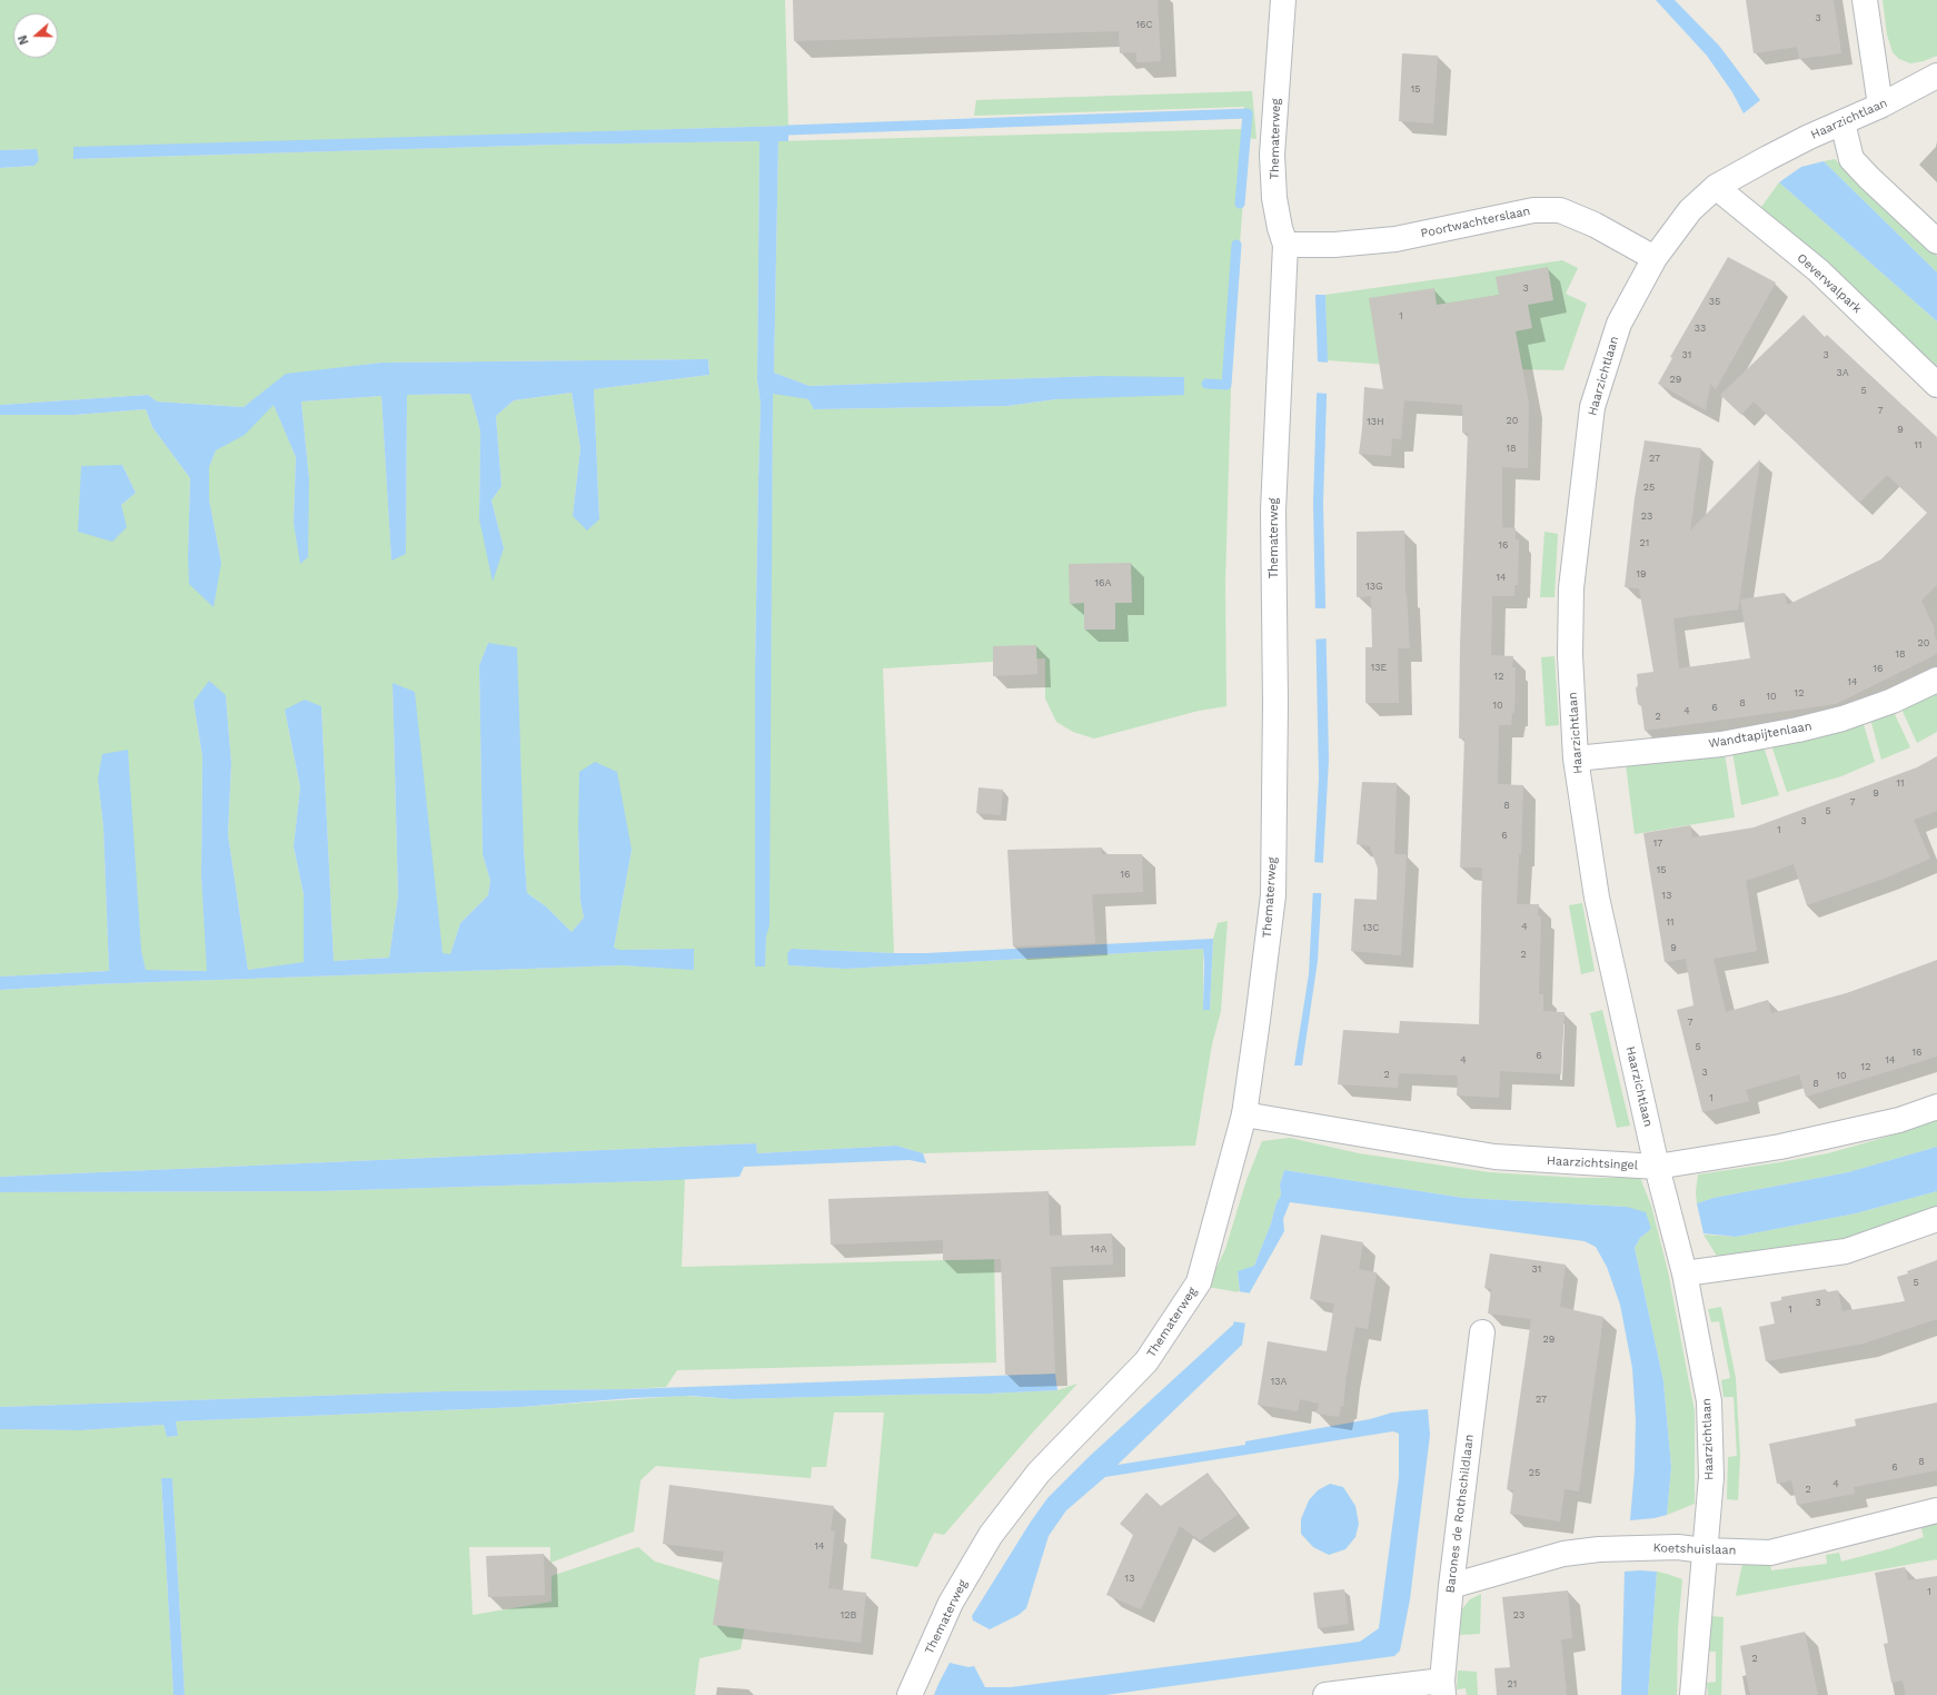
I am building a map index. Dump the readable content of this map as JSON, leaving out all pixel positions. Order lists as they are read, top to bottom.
{
  "streets": {
    "street": [
      "Haarzichtlaan",
      "Thematerweg",
      "Poortwachterslaan",
      "Oeverwalpark",
      "Wandtapijtenlaan",
      "Haarzichtsingel",
      "Barones de Rothschildlaan",
      "Koetshuislaan"
    ]
  },
  "crossings": [
    ["Haarzichtlaan", "Poortwachterslaan"],
    ["Haarzichtlaan", "Oeverwalpark"],
    ["Haarzichtlaan", "Wandtapijtenlaan"],
    ["Haarzichtlaan", "Haarzichtsingel"],
    ["Haarzichtlaan", "Koetshuislaan"],
    ["Thematerweg", "Poortwachterslaan"],
    ["Thematerweg", "Haarzichtsingel"],
    ["Barones de Rothschildlaan", "Koetshuislaan"]
  ],
  "house_numbers": [
    "3",
    "16C",
    "15",
    "3",
    "35",
    "1",
    "33",
    "31",
    "3",
    "3A",
    "29",
    "5",
    "7",
    "20",
    "13H",
    "9",
    "11",
    "18",
    "27",
    "25",
    "23",
    "21",
    "16",
    "19",
    "14",
    "16A",
    "13G",
    "20",
    "18",
    "13E",
    "16",
    "12",
    "14",
    "12",
    "10",
    "8",
    "10",
    "6",
    "4",
    "2",
    "11",
    "9",
    "7",
    "8",
    "5",
    "3",
    "1",
    "6",
    "17",
    "15",
    "16",
    "13",
    "11",
    "4",
    "13C",
    "9",
    "2",
    "7",
    "5",
    "16",
    "6",
    "4",
    "14",
    "12",
    "3",
    "2",
    "10",
    "8",
    "1",
    "14A",
    "31",
    "5",
    "3",
    "1",
    "29",
    "13A",
    "27",
    "8",
    "6",
    "25",
    "4",
    "2",
    "14",
    "13",
    "1",
    "12B",
    "23",
    "2",
    "21"
  ],
  "north": "left"
}
